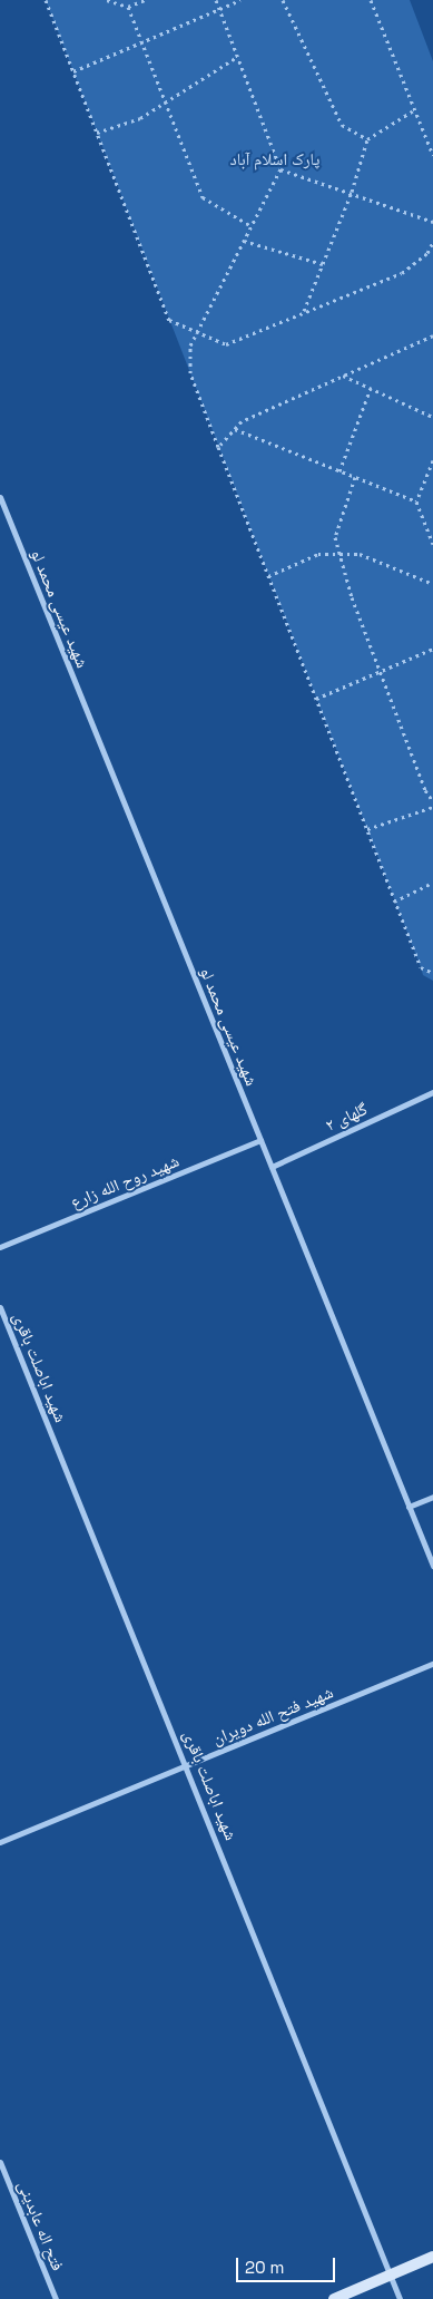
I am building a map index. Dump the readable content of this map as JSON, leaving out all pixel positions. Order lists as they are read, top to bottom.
{
  "streets": {
    "street": [
      "شهید عیسی محمد لو",
      "گلهای ۲",
      "شهید روح الله زارع",
      "شهید اباصلت باقری",
      "شهید فتح الله دویران",
      "فتح اله عابدینی"
    ]
  },
  "crossings": [
    ["شهید عیسی محمد لو", "گلهای ۲"],
    ["شهید عیسی محمد لو", "شهید روح الله زارع"],
    ["شهید اباصلت باقری", "شهید فتح الله دویران"]
  ],
  "parks": ["پارک اسلام آباد"],
  "scale_bar": "20 m"
}
